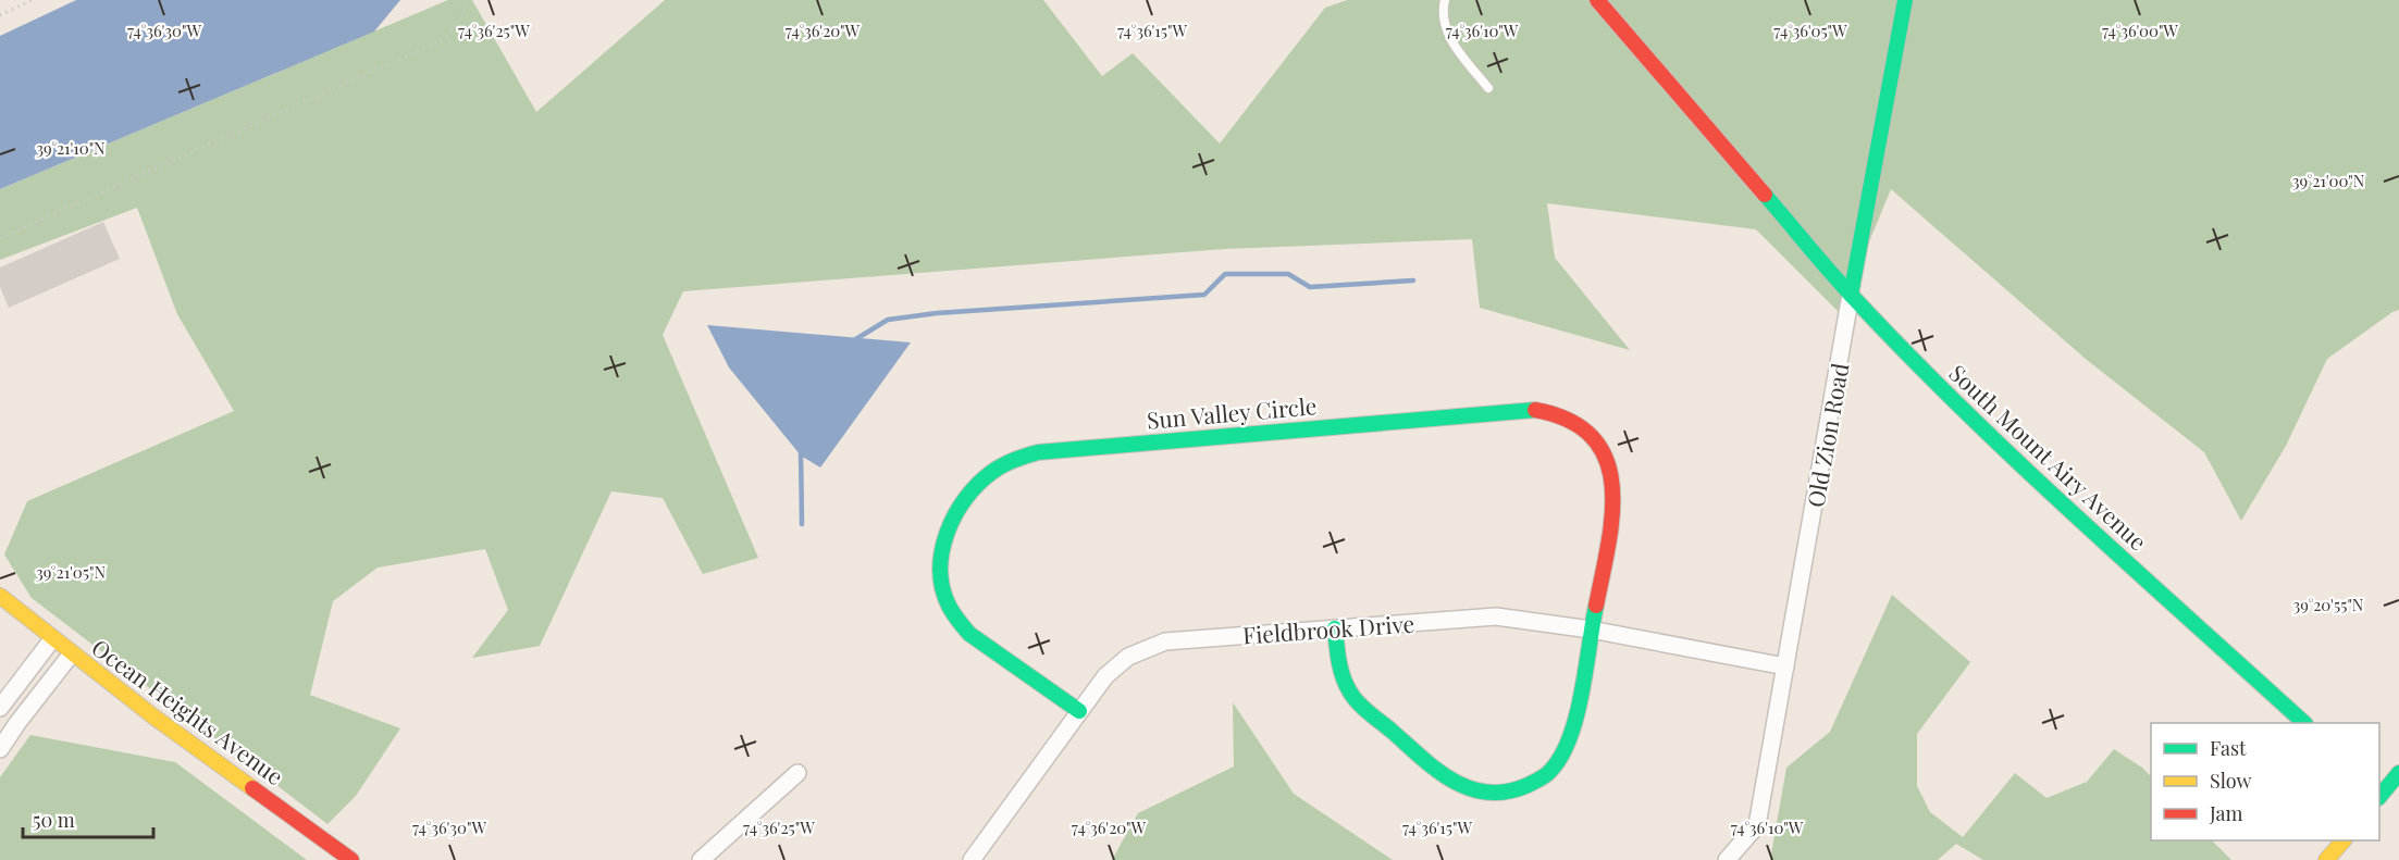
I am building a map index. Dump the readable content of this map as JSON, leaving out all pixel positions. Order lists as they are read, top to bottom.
{
  "streets": {
    "street": [
      "Sun Valley Circle",
      "Old Zion Road",
      "South Mount Airy Avenue",
      "Fieldbrook Drive",
      "Ocean Heights Avenue"
    ]
  },
  "crossings": [
    ["Sun Valley Circle", "Fieldbrook Drive"],
    ["Old Zion Road", "South Mount Airy Avenue"],
    ["Old Zion Road", "Fieldbrook Drive"]
  ],
  "legend": ["Fast", "Slow", "Jam"],
  "scale_bar": "50 m",
  "coordinates": [
    "74°36'30\"W",
    "74°36'25\"W",
    "74°36'20\"W",
    "74°36'15\"W",
    "74°36'10\"W",
    "74°36'05\"W",
    "74°36'00\"W",
    "39°21'10\"N",
    "39°21'00\"N",
    "39°21'05\"N",
    "39°20'55\"N"
  ]
}
